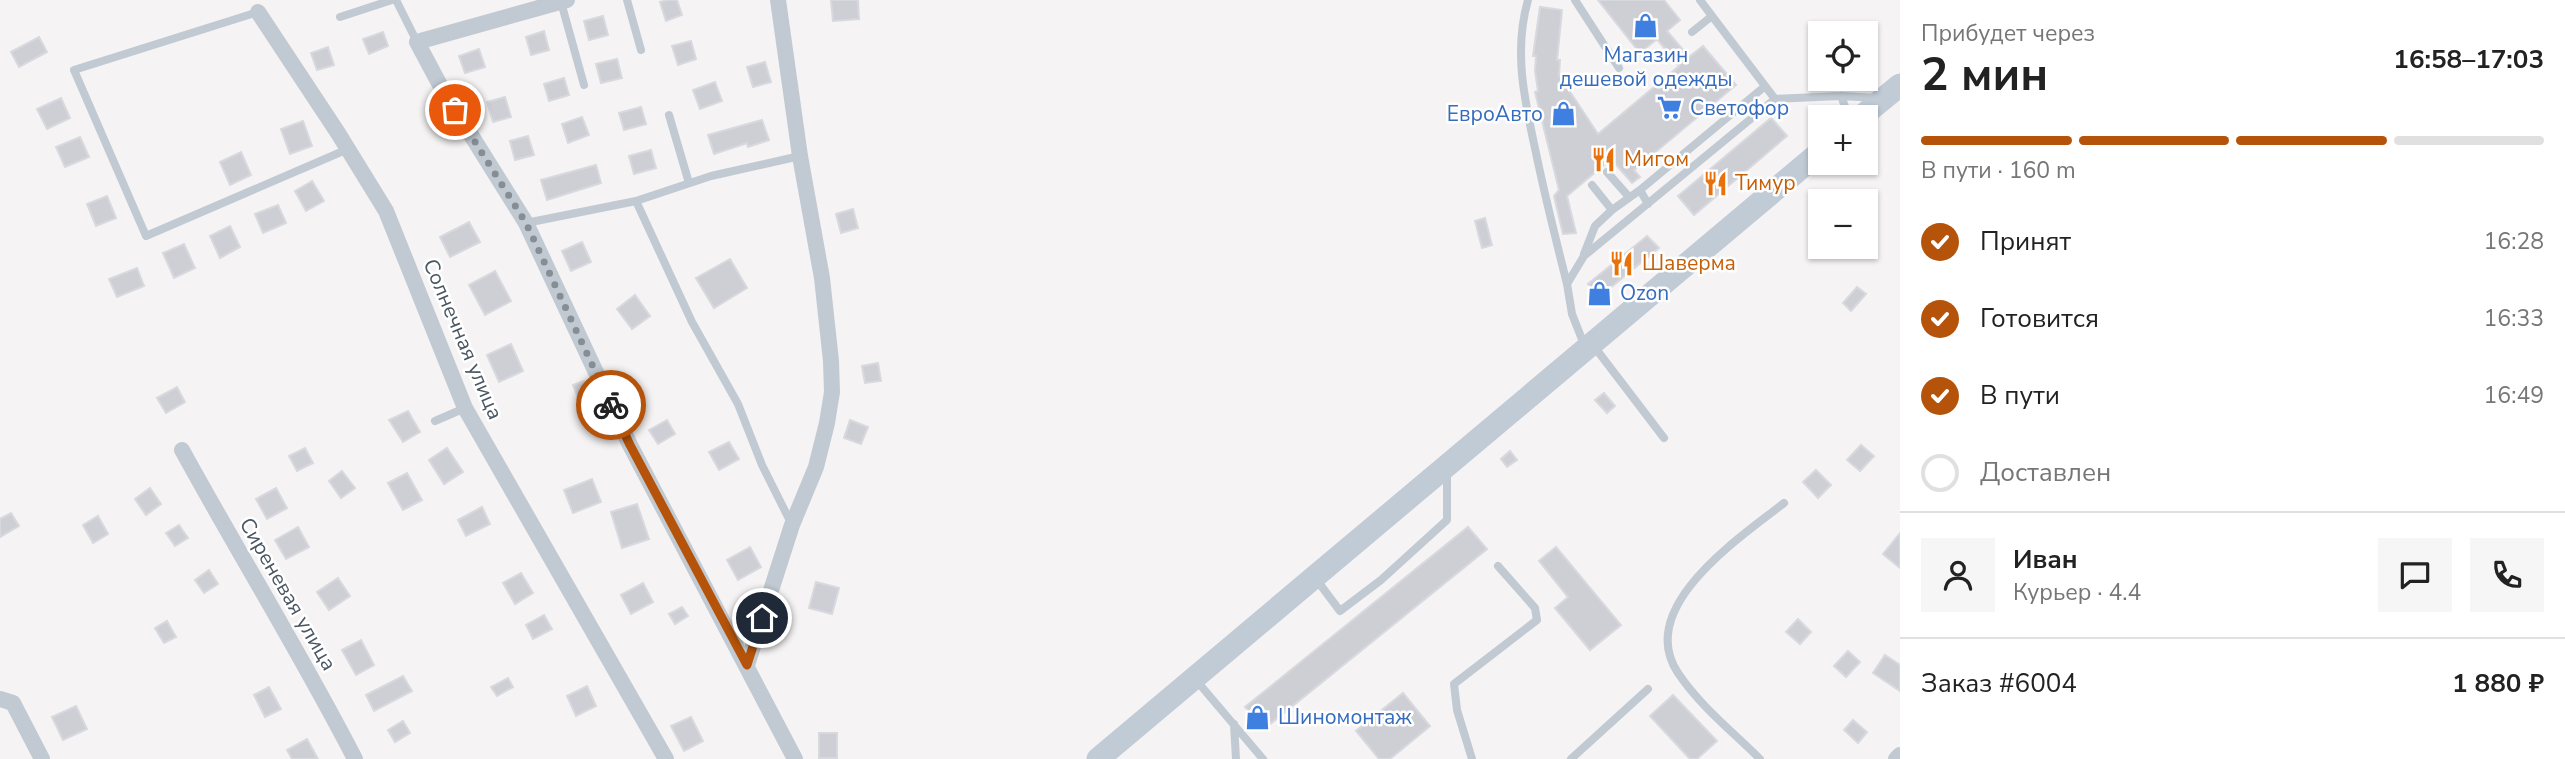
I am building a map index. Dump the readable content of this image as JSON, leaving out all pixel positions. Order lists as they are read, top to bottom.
{
  "streets": {
    "street": ["Солнечная улица", "Сиреневая улица"]
  },
  "places": {
    "shop": [
      "Магазин дешевой одежды",
      "ЕвроАвто",
      "Ozon",
      "Шиномонтаж"
    ],
    "supermarket": ["Светофор"],
    "restaurant": ["Мигом", "Тимур", "Шаверма"]
  },
  "page": {
    "heading": ["2 мин", "Прибудет через", "16:58–17:03"],
    "panel": [
      "Иван",
      "Курьер · 4.4",
      "Заказ #6004",
      "1 880 ₽"
    ],
    "map_buttons": ["+", "−"],
    "bar": "В пути · 160 m",
    "list": [
      ["Принят", "16:28"],
      ["Готовится", "16:33"],
      ["В пути", "16:49"],
      "Доставлен"
    ]
  }
}
